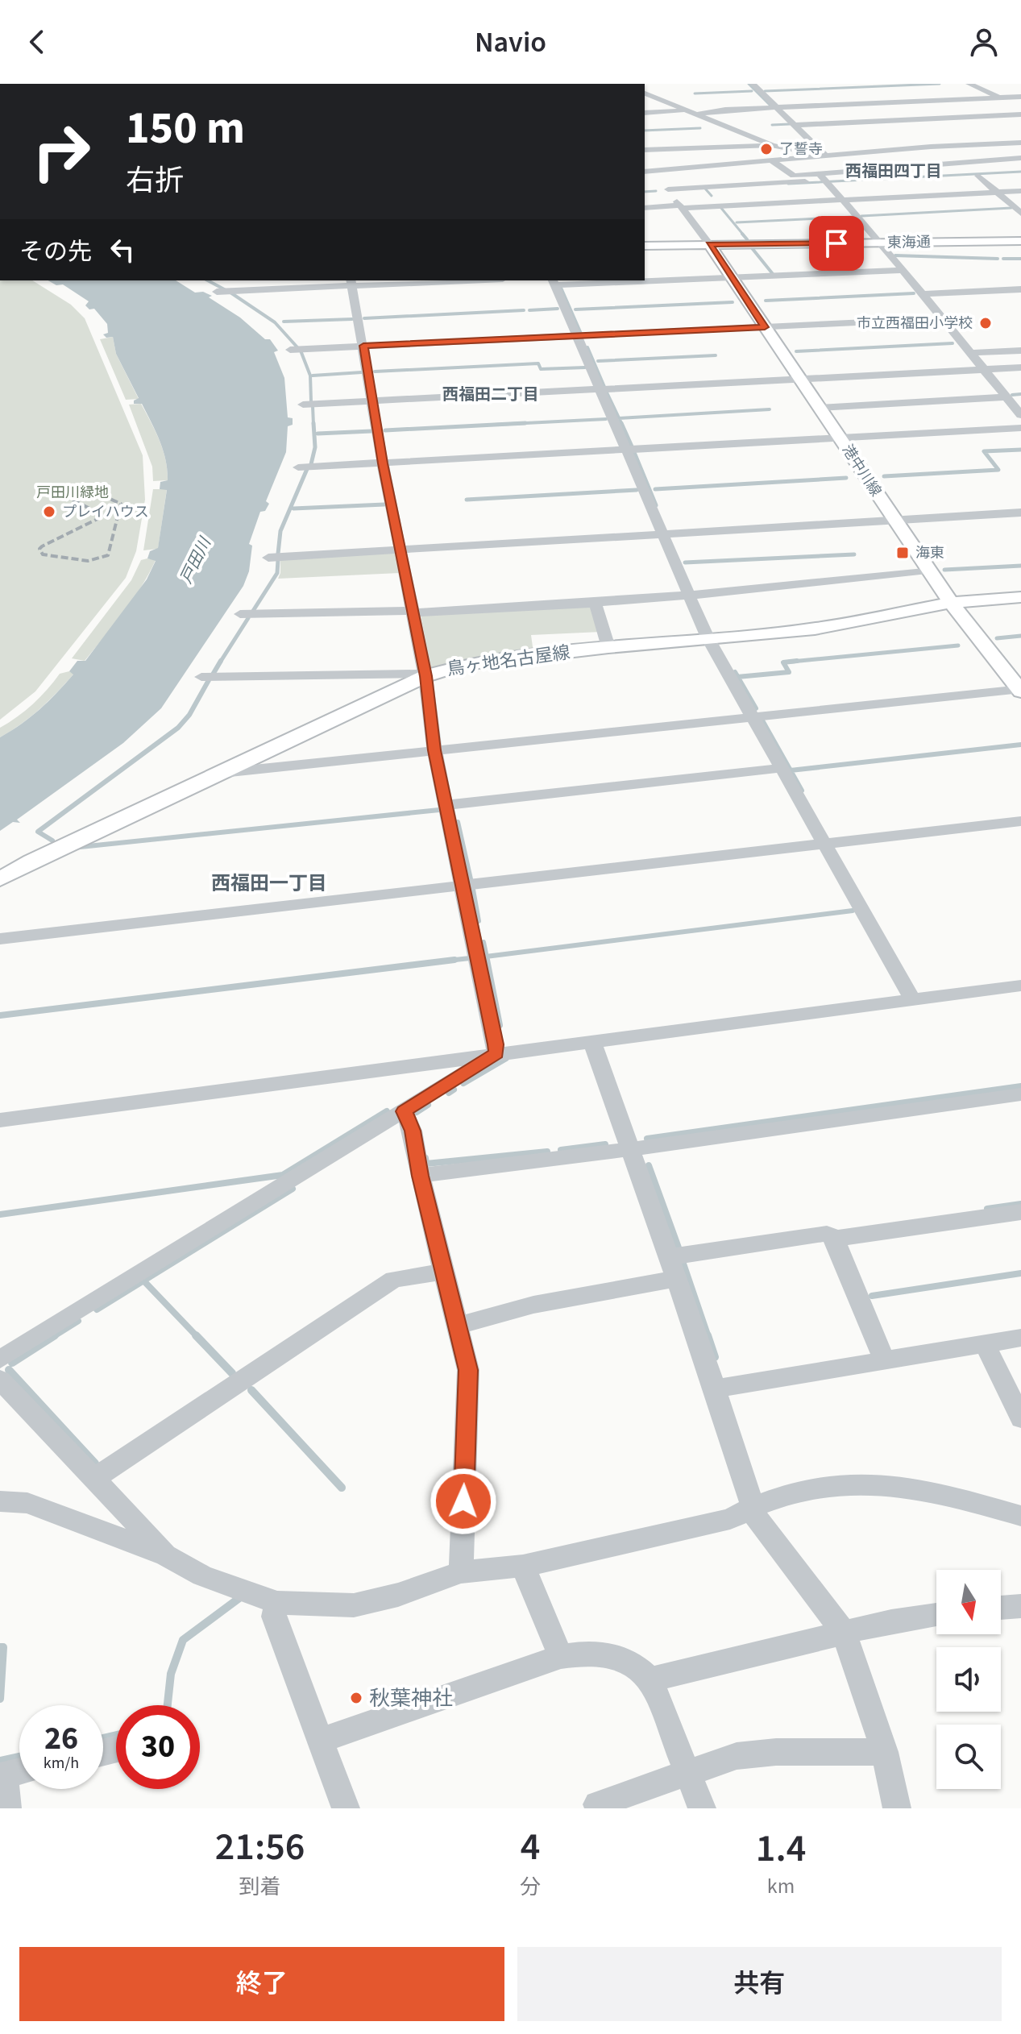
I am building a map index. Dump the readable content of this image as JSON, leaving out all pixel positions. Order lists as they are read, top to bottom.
{
  "streets": {
    "main road": ["東海通", "港中川線", "鳥ヶ地名古屋線"]
  },
  "crossings": [
    ["東海通", "港中川線"],
    ["港中川線", "鳥ヶ地名古屋線"]
  ],
  "districts": ["西福田四丁目", "西福田二丁目", "西福田一丁目"],
  "water": ["戸田川"],
  "parks": ["戸田川緑地"],
  "places": {
    "other": [
      "了誓寺",
      "市立西福田小学校",
      "プレイハウス",
      "秋葉神社"
    ],
    "transit": ["海東"]
  },
  "north": "bottom",
  "page": {
    "header": "Navio",
    "turn": ["150 m", "右折"],
    "then": "その先",
    "speed": "26 km/h",
    "limit": "30",
    "eta": [
      "21:56",
      "到着",
      "4",
      "分",
      "1.4",
      "km"
    ],
    "buttons": ["終了", "共有"]
  }
}
